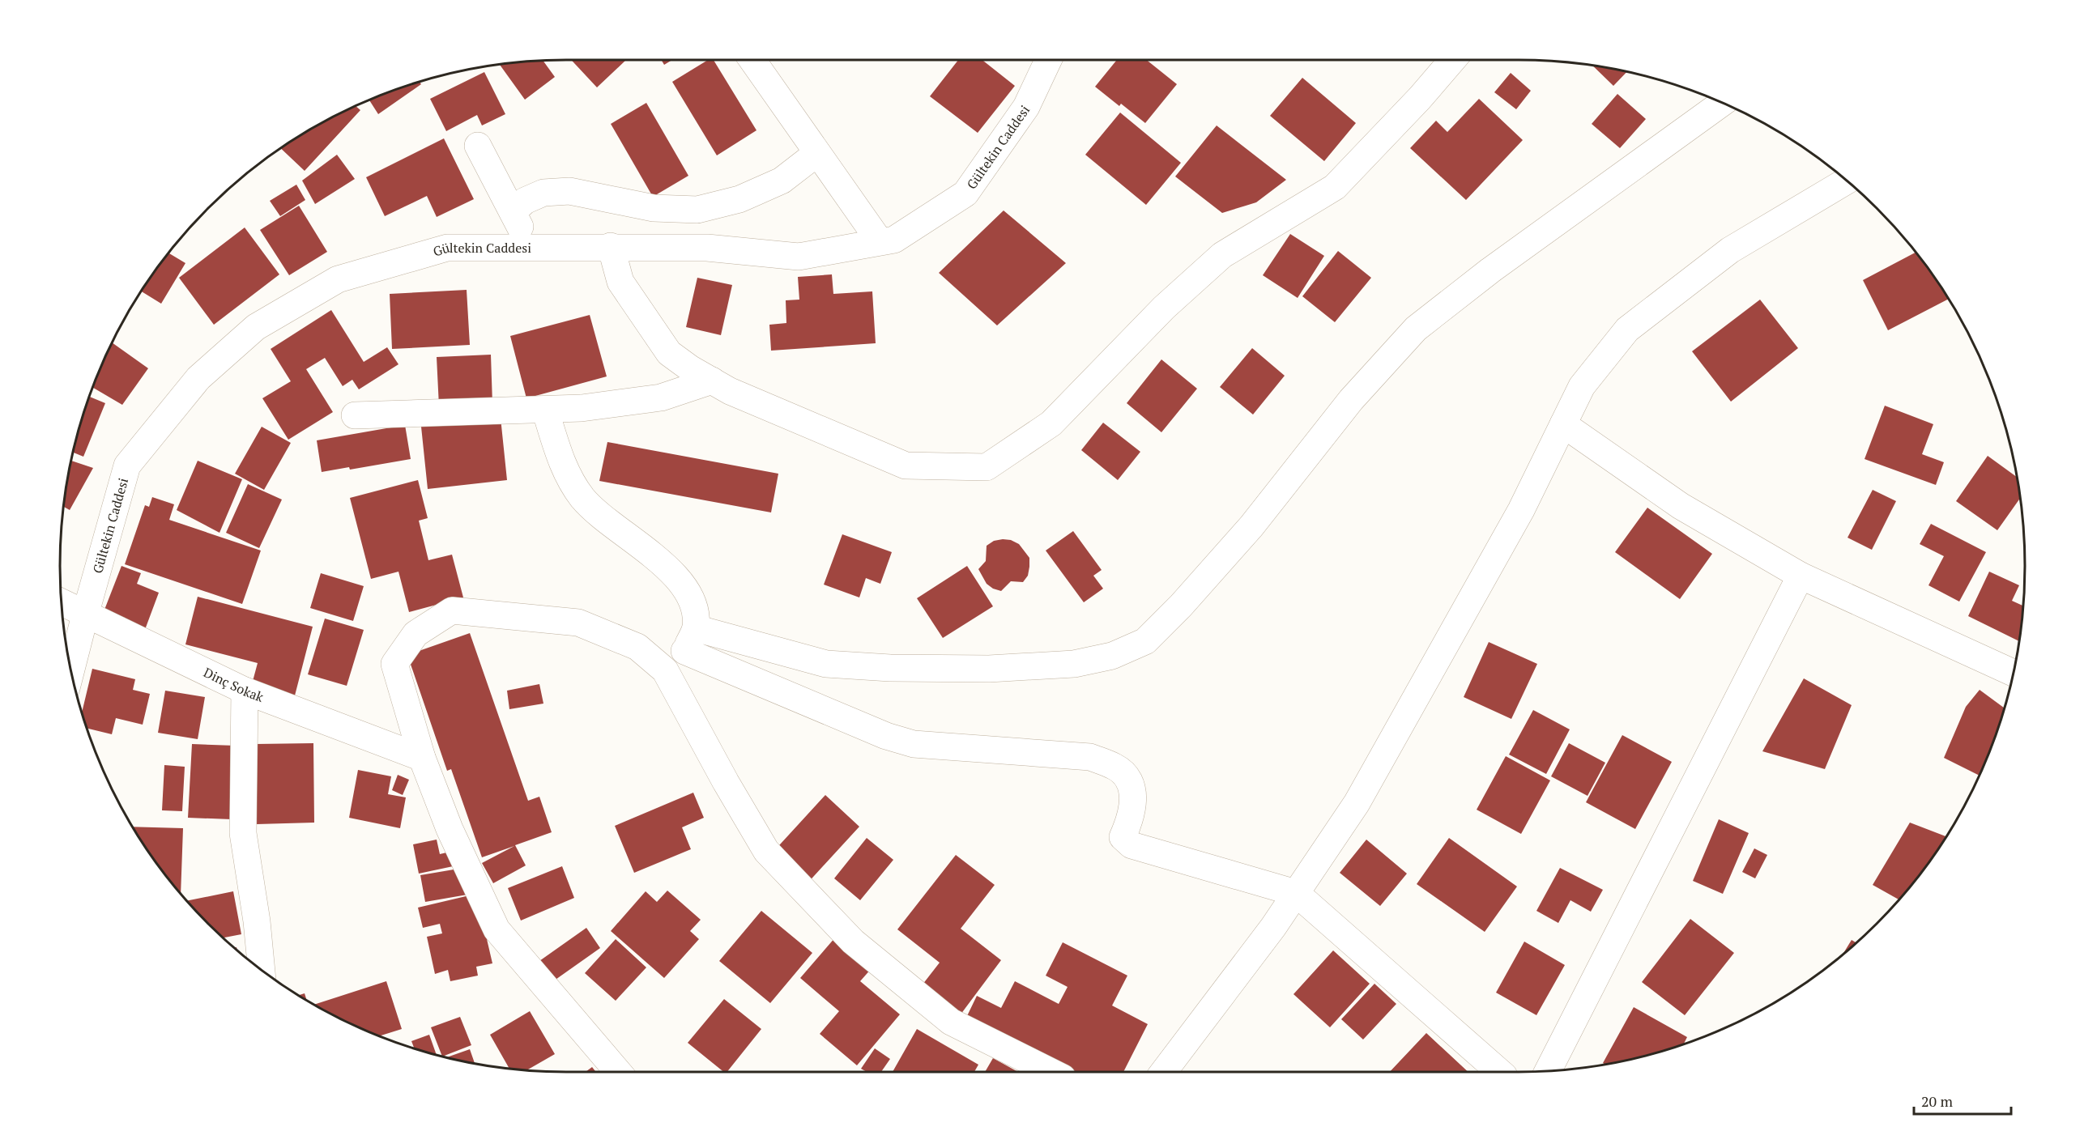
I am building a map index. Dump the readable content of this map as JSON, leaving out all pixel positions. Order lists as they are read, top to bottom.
{
  "streets": {
    "street": ["Gültekin Caddesi", "Dinç Sokak"]
  },
  "crossings": [
    ["Gültekin Caddesi", "Dinç Sokak"]
  ],
  "scale_bar": "20 m"
}
